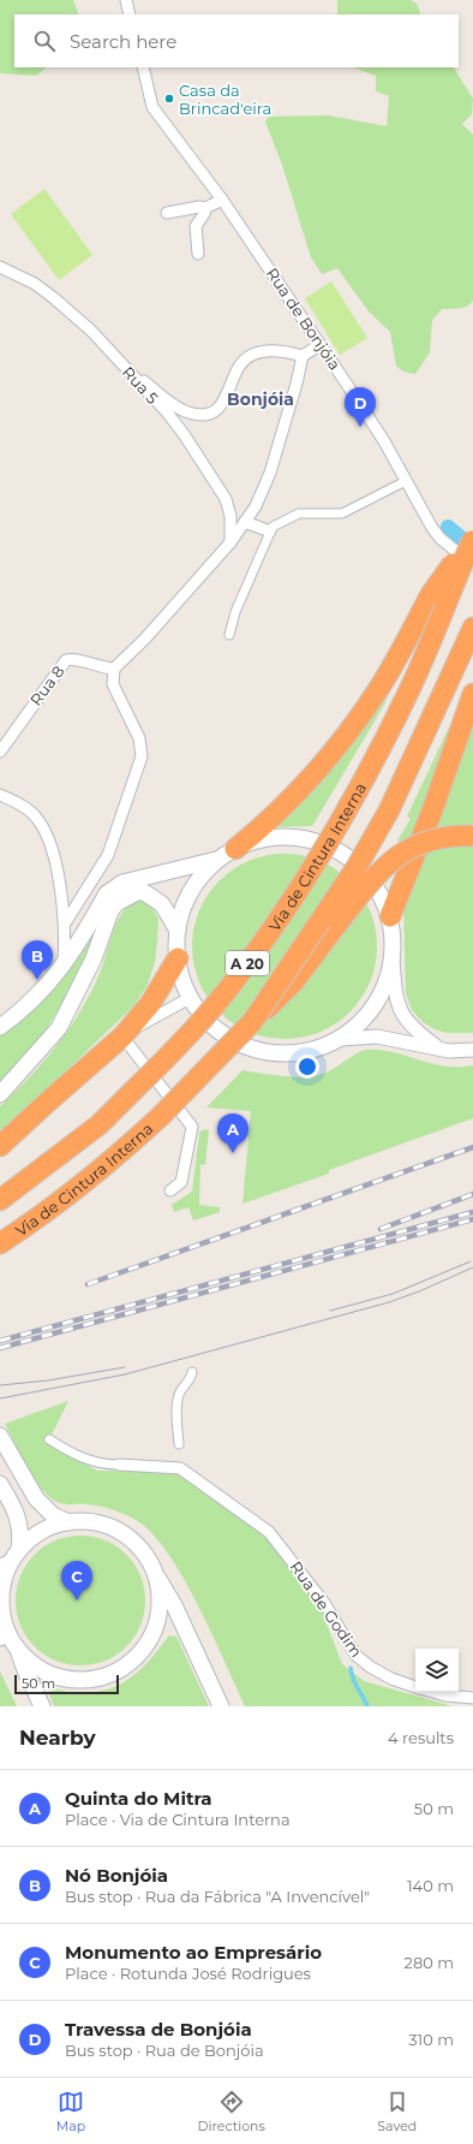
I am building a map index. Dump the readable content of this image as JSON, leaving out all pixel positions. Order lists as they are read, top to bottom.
{
  "streets": {
    "highway": ["Via de Cintura Interna", "A 20"],
    "street": [
      "Rua de Bonjóia",
      "Rua 5",
      "Rua 8",
      "Rua de Godim"
    ]
  },
  "districts": ["Bonjóia"],
  "places": ["Casa da Brincad'eira"],
  "scale_bar": "50 m",
  "page": {
    "search": "Search here",
    "pins": [
      "D",
      "B",
      "A",
      "C"
    ],
    "scale": "50 m",
    "heading": ["Nearby", "4 results"],
    "list": [
      {
        "mark": "A",
        "name": "Quinta do Mitra",
        "note": "Place · Via de Cintura Interna",
        "value": "50 m"
      },
      {
        "mark": "B",
        "name": "Nó Bonjóia",
        "note": "Bus stop · Rua da Fábrica \"A Invencível\"",
        "value": "140 m"
      },
      {
        "mark": "C",
        "name": "Monumento ao Empresário",
        "note": "Place · Rotunda José Rodrigues",
        "value": "280 m"
      },
      {
        "mark": "D",
        "name": "Travessa de Bonjóia",
        "note": "Bus stop · Rua de Bonjóia",
        "value": "310 m"
      }
    ],
    "nav": ["Map", "Directions", "Saved"]
  }
}
